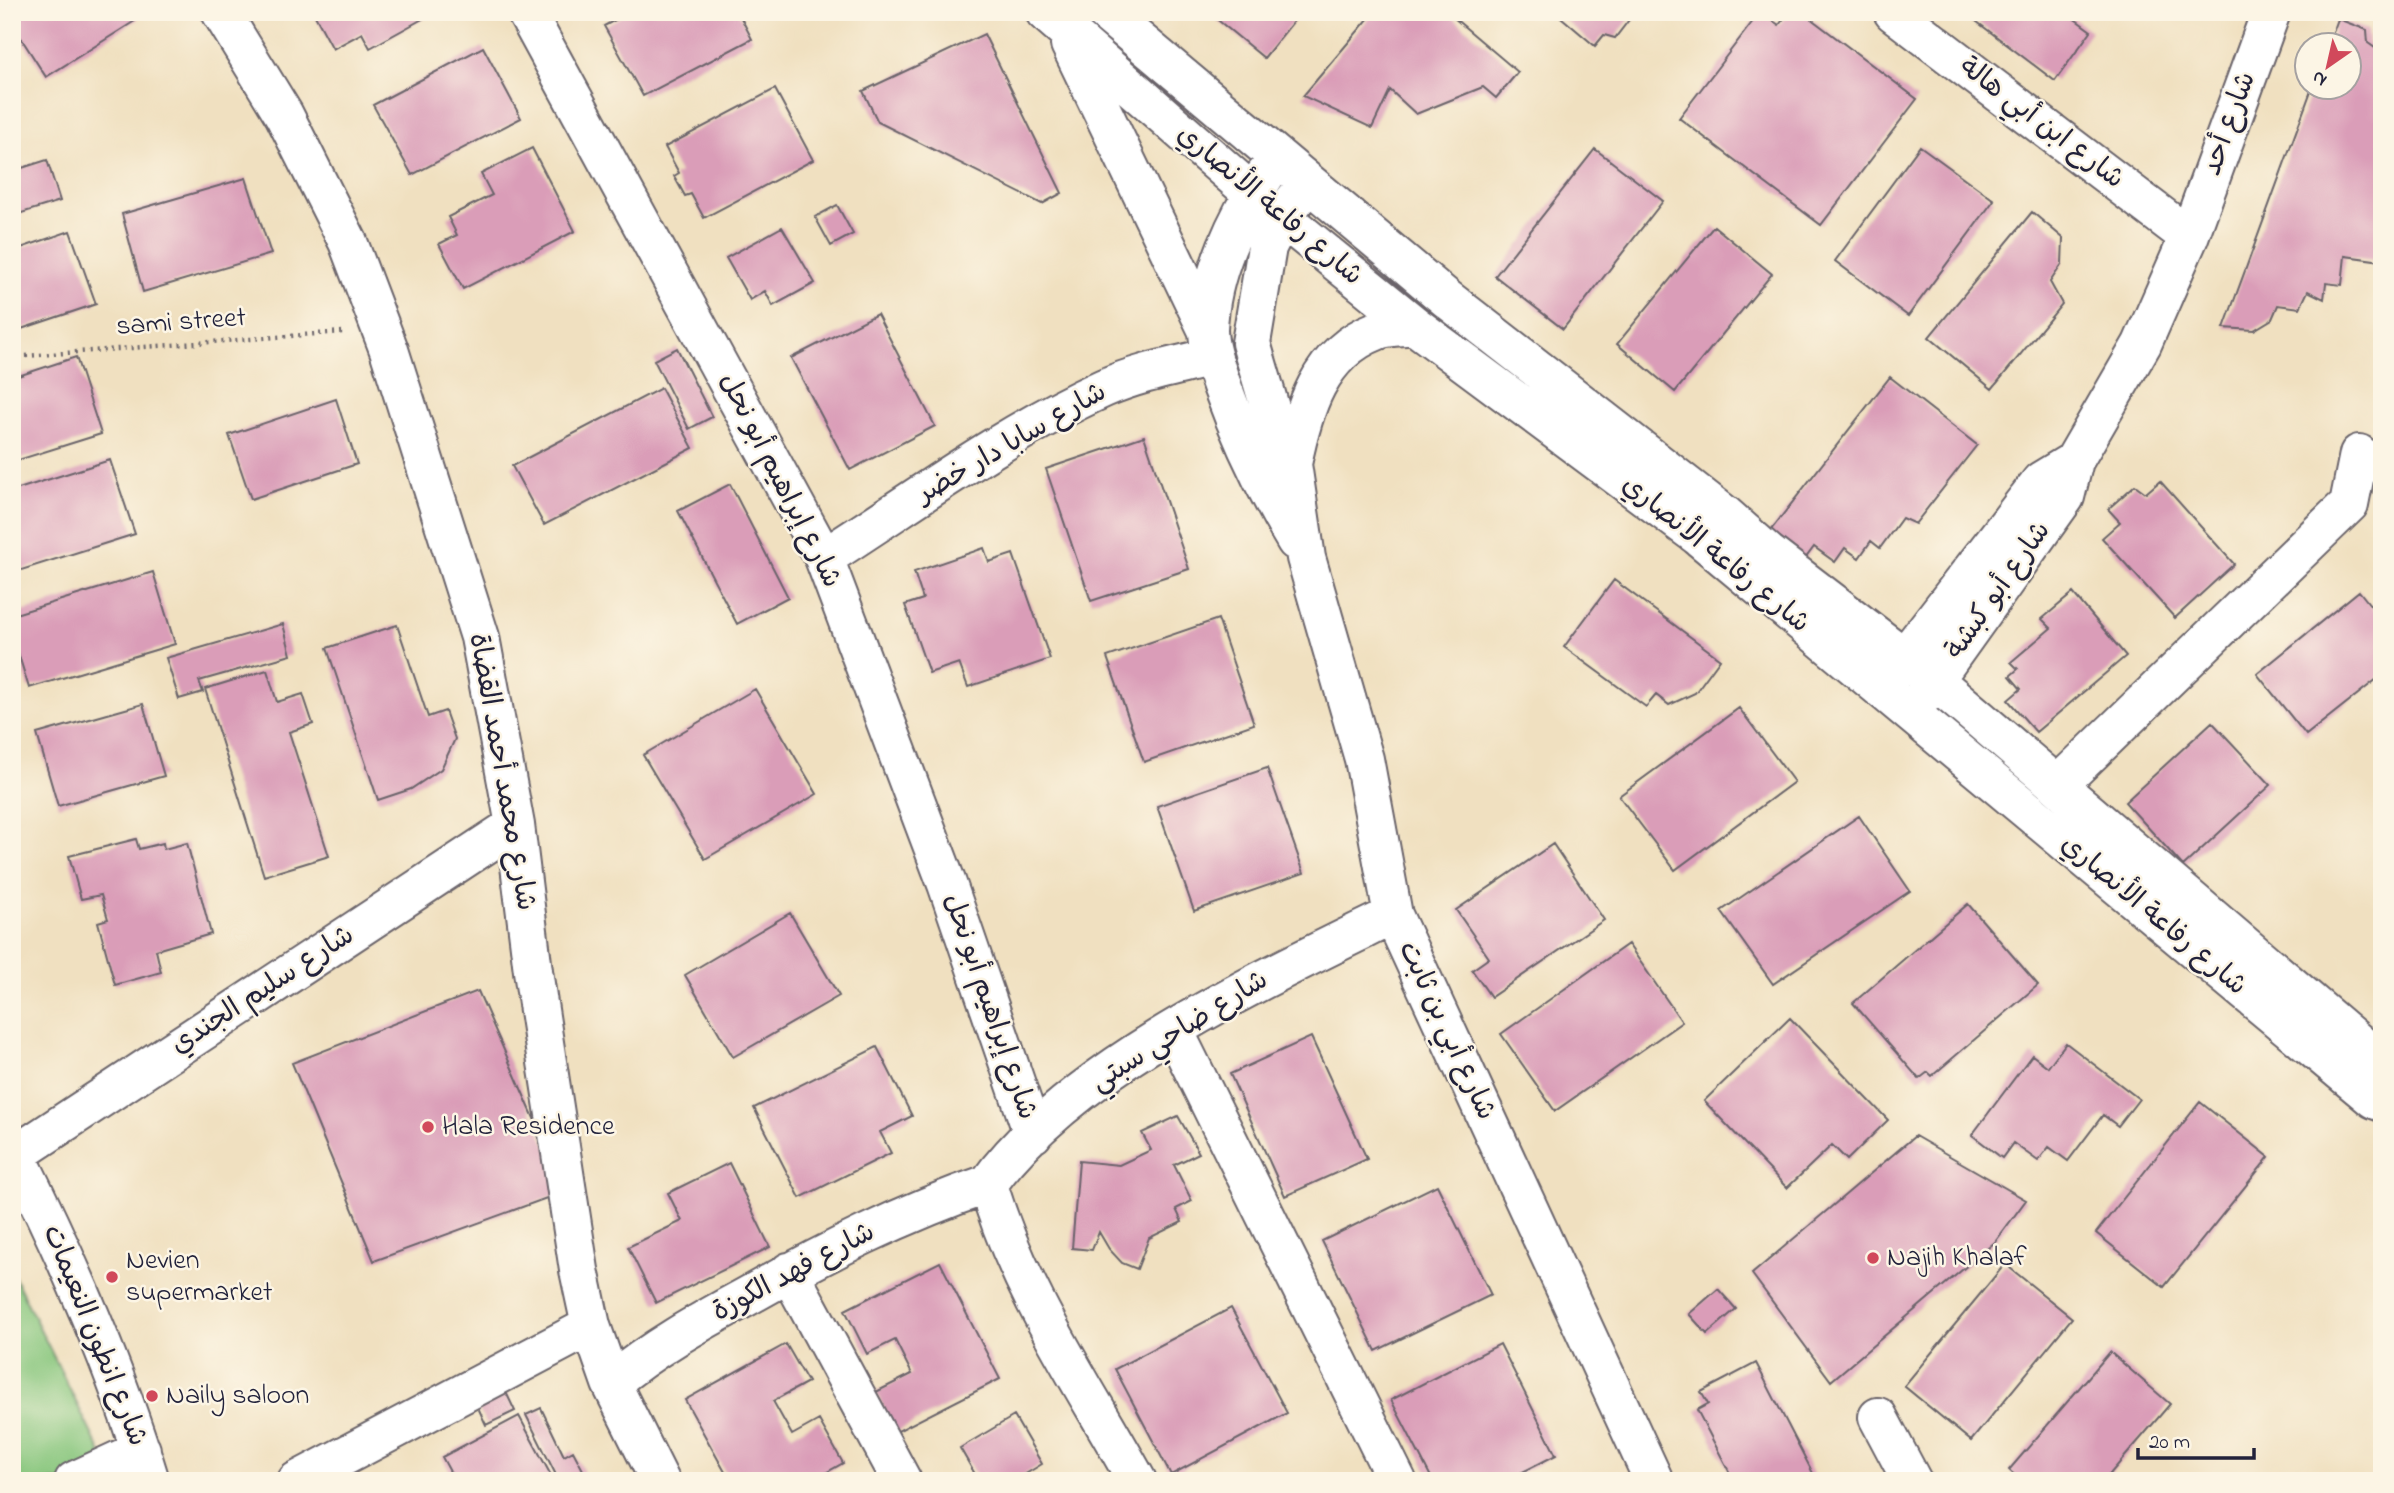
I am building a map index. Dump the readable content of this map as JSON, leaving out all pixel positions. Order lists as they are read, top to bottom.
{
  "streets": {
    "street": [
      "شارع ابن أبي هالة",
      "شارع أحد",
      "شارع رفاعة الأنصاري",
      "شارع سابا دار خضر",
      "شارع إبراهيم أبو نحل",
      "شارع أبو كبشة",
      "شارع محمد أحمد القضاة",
      "شارع سليم الجندي",
      "شارع أبي بن ثابت",
      "شارع ضاحي سبتي",
      "شارع فهد الكوزة",
      "شارع انطون النعيمات"
    ],
    "path": ["sami street"]
  },
  "crossings": [
    ["شارع ابن أبي هالة", "شارع أحد"],
    ["شارع ابن أبي هالة", "شارع أبو كبشة"],
    ["شارع أحد", "شارع أبو كبشة"],
    ["شارع رفاعة الأنصاري", "شارع أبو كبشة"],
    ["شارع رفاعة الأنصاري", "شارع أبي بن ثابت"],
    ["شارع سابا دار خضر", "شارع إبراهيم أبو نحل"],
    ["شارع سابا دار خضر", "شارع أبي بن ثابت"],
    ["شارع إبراهيم أبو نحل", "شارع ضاحي سبتي"],
    ["شارع محمد أحمد القضاة", "شارع سليم الجندي"],
    ["شارع محمد أحمد القضاة", "شارع فهد الكوزة"],
    ["شارع سليم الجندي", "شارع انطون النعيمات"],
    ["شارع أبي بن ثابت", "شارع ضاحي سبتي"],
    ["شارع ضاحي سبتي", "شارع فهد الكوزة"]
  ],
  "places": [
    "Hala Residence",
    "Najih Khalaf",
    "Nevien supermarket",
    "Naily saloon"
  ],
  "scale_bar": "20 m",
  "north": "bottom left"
}
